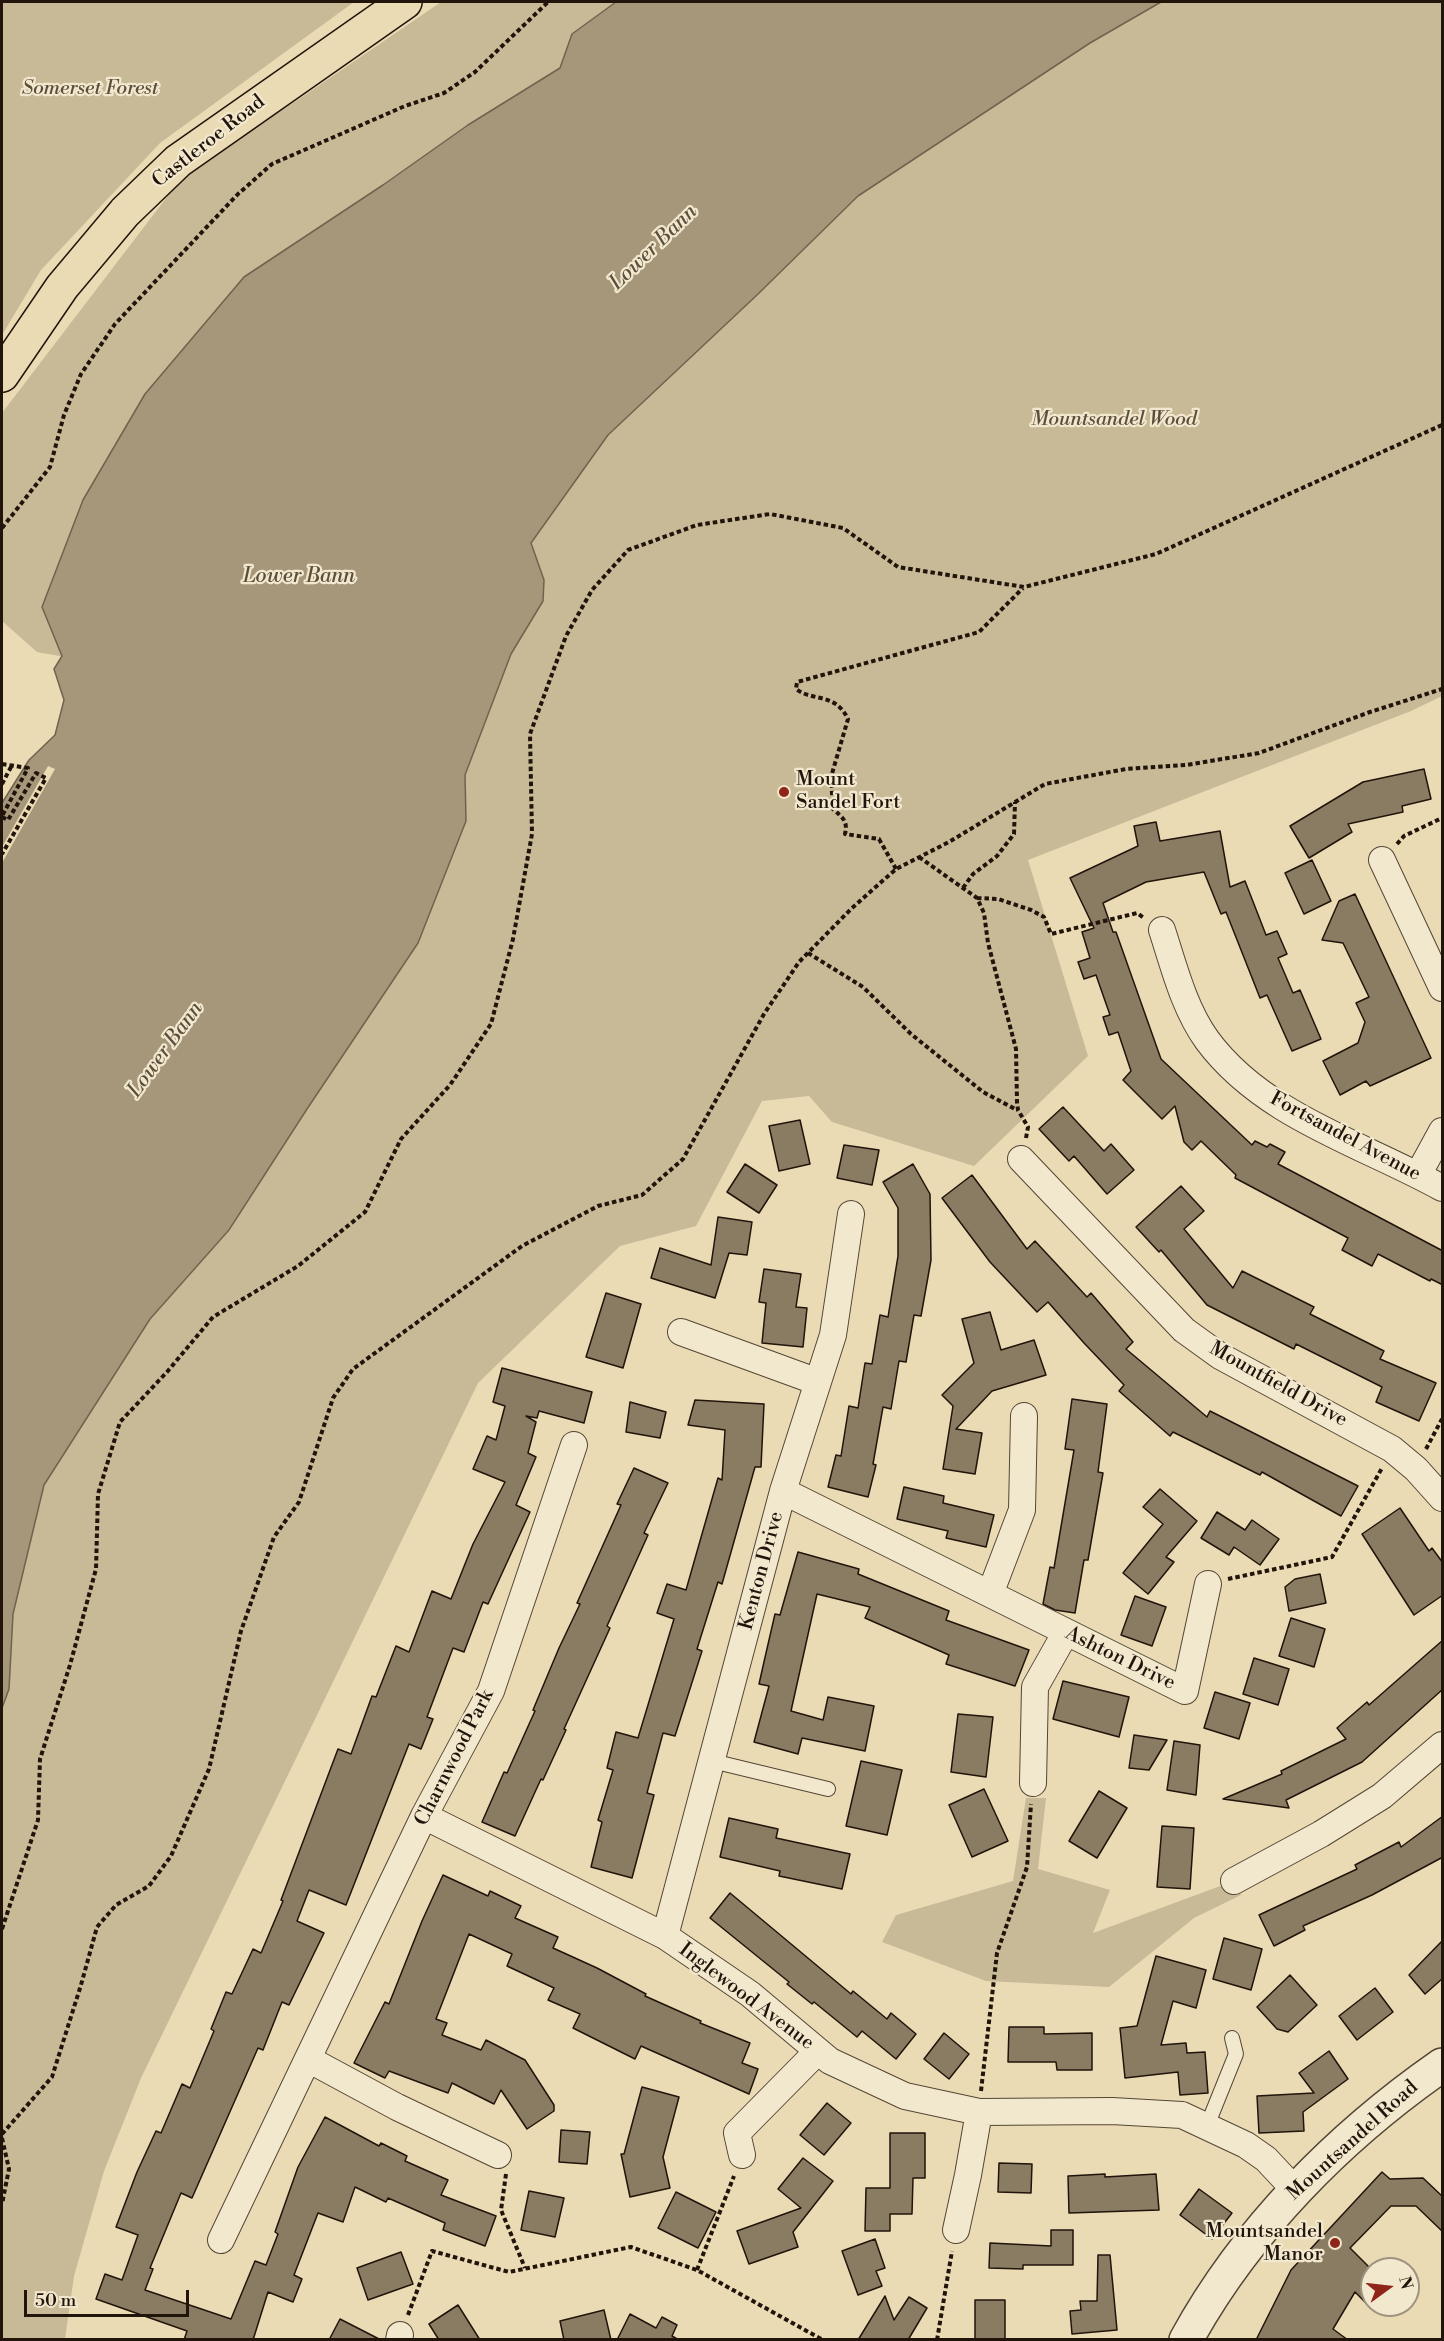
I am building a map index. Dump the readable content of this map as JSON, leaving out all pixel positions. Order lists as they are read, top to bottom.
{
  "streets": {
    "main road": ["Castleroe Road"],
    "street": [
      "Fortsandel Avenue",
      "Mountfield Drive",
      "Kenton Drive",
      "Ashton Drive",
      "Charnwood Park",
      "Inglewood Avenue",
      "Mountsandel Road"
    ]
  },
  "crossings": [
    ["Kenton Drive", "Ashton Drive"],
    ["Kenton Drive", "Inglewood Avenue"],
    ["Charnwood Park", "Inglewood Avenue"],
    ["Inglewood Avenue", "Mountsandel Road"]
  ],
  "water": ["Lower Bann"],
  "parks": ["Somerset Forest", "Mountsandel Wood"],
  "places": ["Mount Sandel Fort", "Mountsandel Manor"],
  "scale_bar": "50 m",
  "north": "right"
}
